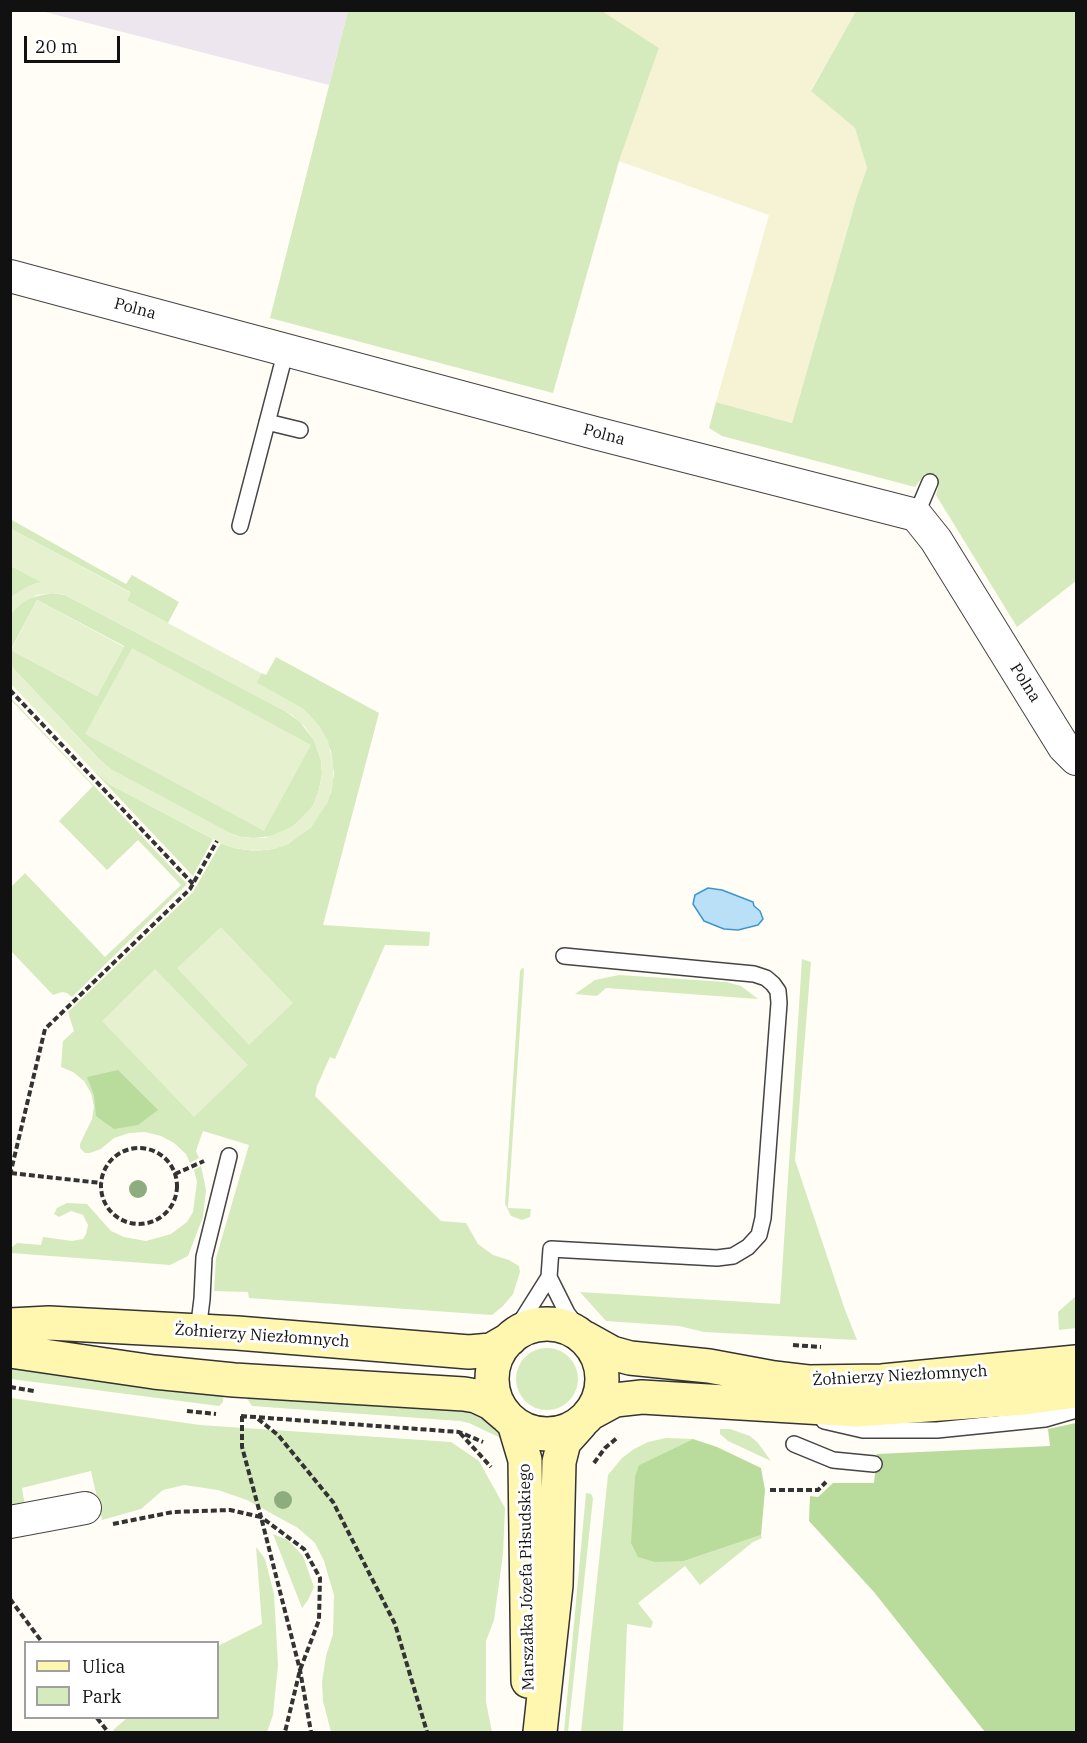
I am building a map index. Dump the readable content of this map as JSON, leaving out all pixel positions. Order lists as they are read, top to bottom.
{
  "streets": {
    "street": ["Polna", "Żołnierzy Niezłomnych", "Marszałka Józefa Piłsudskiego"]
  },
  "crossings": [
    ["Żołnierzy Niezłomnych", "Marszałka Józefa Piłsudskiego"]
  ],
  "legend": ["Ulica", "Park"],
  "scale_bar": "20 m"
}
